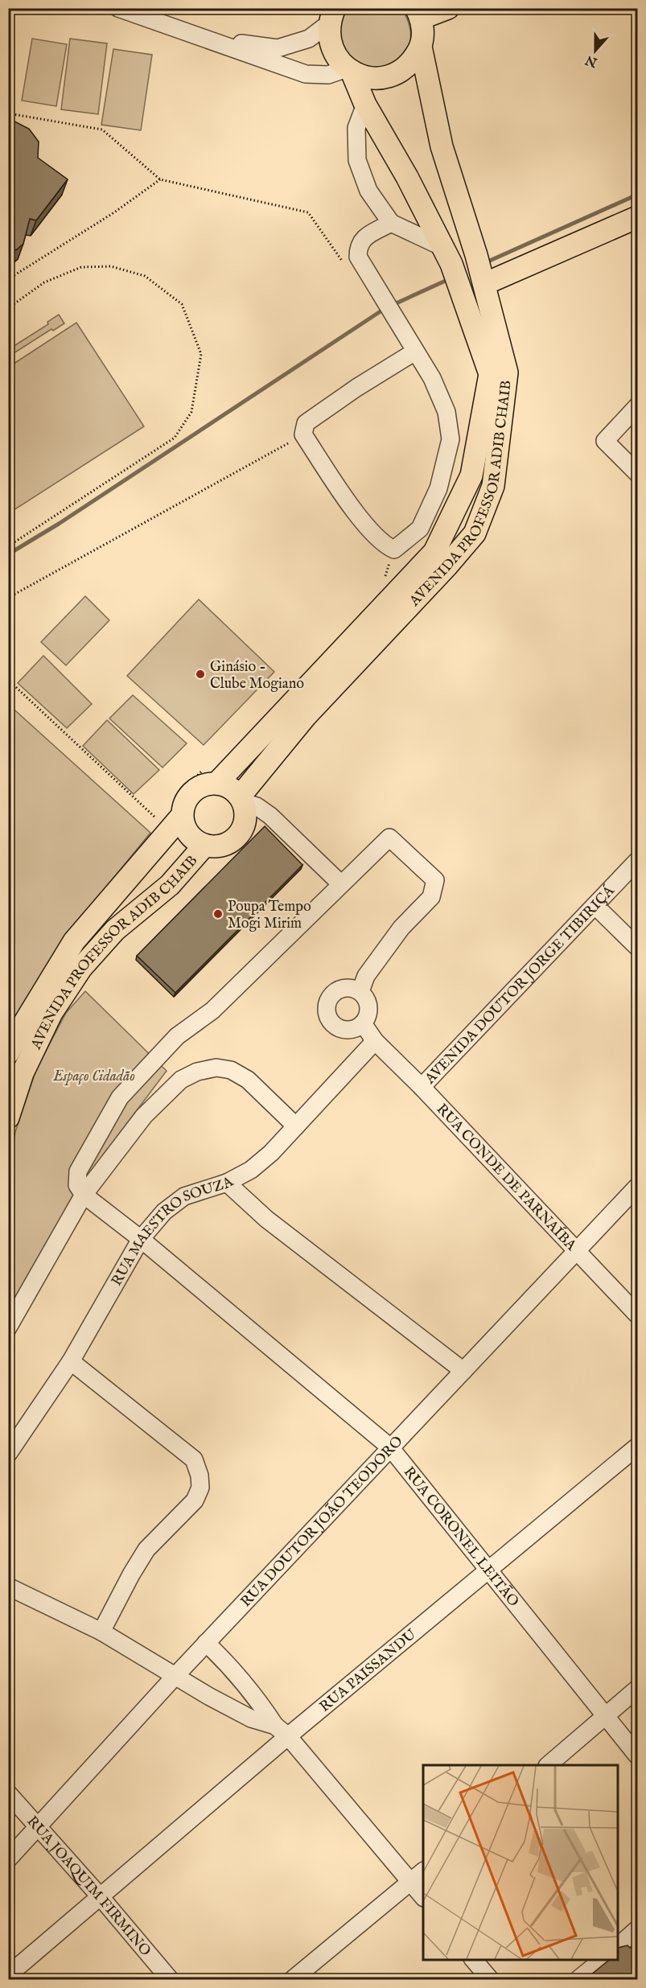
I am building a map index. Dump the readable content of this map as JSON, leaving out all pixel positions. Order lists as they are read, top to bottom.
{
  "streets": {
    "main road": ["AVENIDA PROFESSOR ADIB CHAIB"],
    "street": [
      "AVENIDA DOUTOR JORGE TIBIRIÇÁ",
      "RUA CONDE DE PARNAÍBA",
      "RUA MAESTRO SOUZA",
      "RUA DOUTOR JOÃO TEODORO",
      "RUA CORONEL LEITÃO",
      "RUA PAISSANDU",
      "RUA JOAQUIM FIRMINO"
    ]
  },
  "crossings": [
    ["AVENIDA DOUTOR JORGE TIBIRIÇÁ", "RUA CONDE DE PARNAÍBA"],
    ["RUA CONDE DE PARNAÍBA", "RUA MAESTRO SOUZA"],
    ["RUA CONDE DE PARNAÍBA", "RUA DOUTOR JOÃO TEODORO"],
    ["RUA MAESTRO SOUZA", "RUA CORONEL LEITÃO"],
    ["RUA DOUTOR JOÃO TEODORO", "RUA CORONEL LEITÃO"],
    ["RUA DOUTOR JOÃO TEODORO", "RUA JOAQUIM FIRMINO"],
    ["RUA CORONEL LEITÃO", "RUA PAISSANDU"],
    ["RUA PAISSANDU", "RUA JOAQUIM FIRMINO"]
  ],
  "parks": ["Espaço Cidadão"],
  "places": ["Ginásio - Clube Mogiano", "Poupa Tempo Mogi Mirim"],
  "north": "bottom"
}
